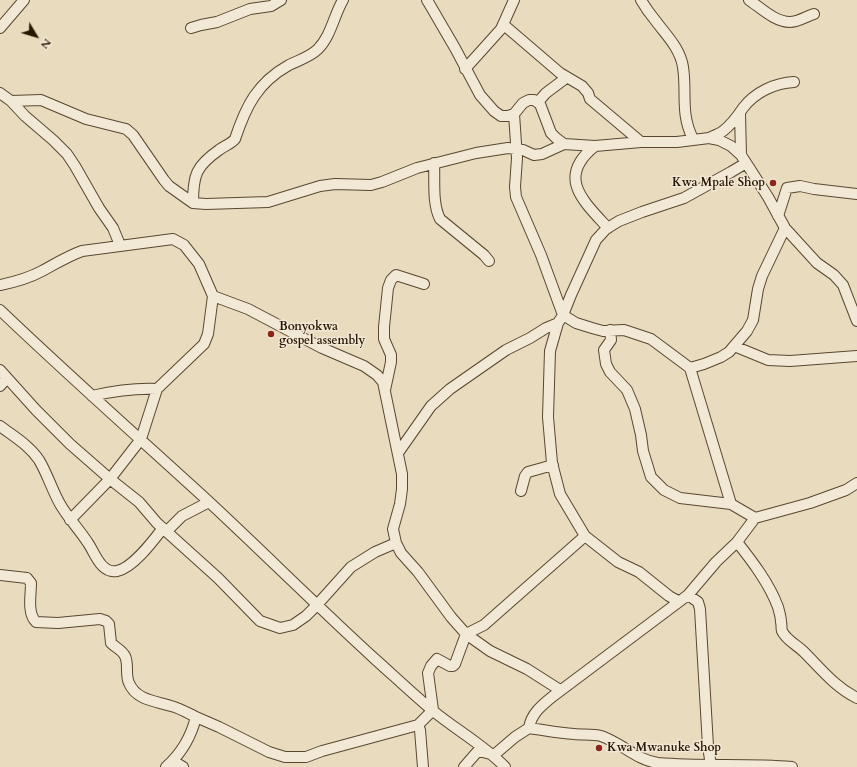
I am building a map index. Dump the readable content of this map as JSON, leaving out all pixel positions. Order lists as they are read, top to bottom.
{
  "places": ["Kwa Mpale Shop", "Bonyokwa gospel assembly", "Kwa Mwanuke Shop"],
  "north": "bottom right"
}
